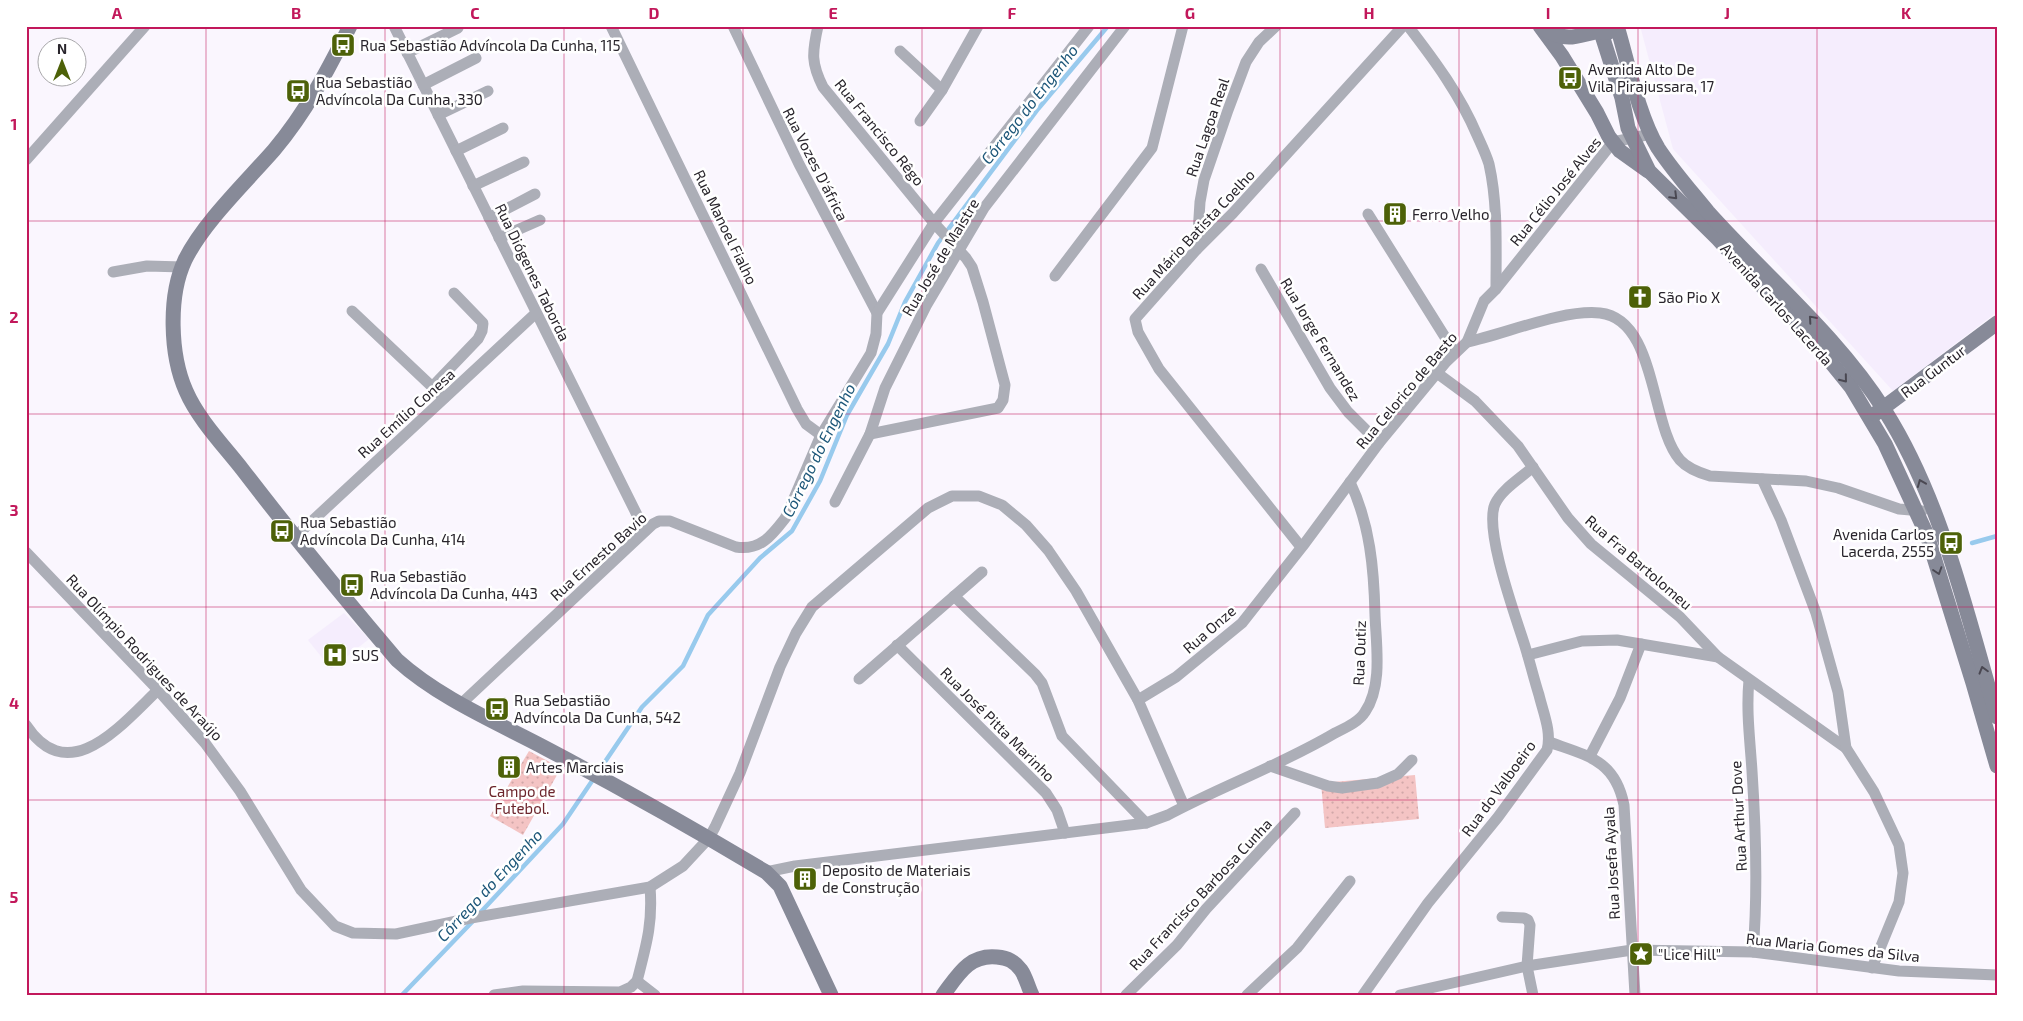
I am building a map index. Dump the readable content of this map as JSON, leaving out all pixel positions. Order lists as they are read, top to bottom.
{
  "streets": {
    "main road": ["Avenida Carlos Lacerda", "Rua Guntur"],
    "street": [
      "Rua Lagoa Real",
      "Rua Francisco Rêgo",
      "Rua Vozes D'áfrica",
      "Rua Célio José Alves",
      "Rua Manoel Fialho",
      "Rua Mário Batista Coelho",
      "Rua José de Maistre",
      "Rua Diógenes Taborda",
      "Rua Jorge Fernandez",
      "Rua Celorico de Basto",
      "Rua Emílio Conesa",
      "Rua Ernesto Bavio",
      "Rua Fra Bartolomeu",
      "Rua Onze",
      "Rua Outiz",
      "Rua Olímpio Rodrigues de Araújo",
      "Rua José Pitta Marinho",
      "Rua do Valboeiro",
      "Rua Arthur Dove",
      "Rua Josefa Ayala",
      "Rua Francisco Barbosa Cunha",
      "Rua Maria Gomes da Silva"
    ]
  },
  "crossings": [
    ["Rua Lagoa Real", "Rua Mário Batista Coelho"],
    ["Rua Francisco Rêgo", "Rua José de Maistre"],
    ["Rua Célio José Alves", "Avenida Carlos Lacerda"],
    ["Rua Célio José Alves", "Rua Celorico de Basto"],
    ["Rua Manoel Fialho", "Rua Ernesto Bavio"],
    ["Rua Mário Batista Coelho", "Rua Celorico de Basto"],
    ["Rua Mário Batista Coelho", "Rua Onze"],
    ["Rua Diógenes Taborda", "Rua Emílio Conesa"],
    ["Rua Diógenes Taborda", "Rua Ernesto Bavio"],
    ["Avenida Carlos Lacerda", "Rua Guntur"],
    ["Rua Jorge Fernandez", "Rua Celorico de Basto"],
    ["Rua Celorico de Basto", "Rua Fra Bartolomeu"],
    ["Rua Celorico de Basto", "Rua Onze"],
    ["Rua Celorico de Basto", "Rua Outiz"],
    ["Rua Fra Bartolomeu", "Rua do Valboeiro"],
    ["Rua Fra Bartolomeu", "Rua Arthur Dove"],
    ["Rua Onze", "Rua Olímpio Rodrigues de Araújo"],
    ["Rua Outiz", "Rua Olímpio Rodrigues de Araújo"],
    ["Rua Outiz", "Rua José Pitta Marinho"],
    ["Rua do Valboeiro", "Rua Josefa Ayala"],
    ["Rua Arthur Dove", "Rua Maria Gomes da Silva"],
    ["Rua Josefa Ayala", "Rua Maria Gomes da Silva"]
  ],
  "water": ["Córrego do Engenho"],
  "parks": ["Campo de Futebol."],
  "places": {
    "bus stop": [
      "Rua Sebastião Advíncola Da Cunha, 115",
      "Avenida Alto De Vila Pirajussara, 17",
      "Rua Sebastião Advíncola Da Cunha, 330",
      "Rua Sebastião Advíncola Da Cunha, 414",
      "Avenida Carlos Lacerda, 2555",
      "Rua Sebastião Advíncola Da Cunha, 443",
      "Rua Sebastião Advíncola Da Cunha, 542"
    ],
    "building": ["Ferro Velho", "Artes Marciais", "Deposito de Materiais de Construção"],
    "church": ["São Pio X"],
    "hospital": ["SUS"],
    "place": ["\"Lice Hill\""]
  },
  "north": "top",
  "grid": {
    "columns": [
      "A",
      "B",
      "C",
      "D",
      "E",
      "F",
      "G",
      "H",
      "I",
      "J",
      "K"
    ],
    "rows": [
      "1",
      "2",
      "3",
      "4",
      "5"
    ]
  }
}
